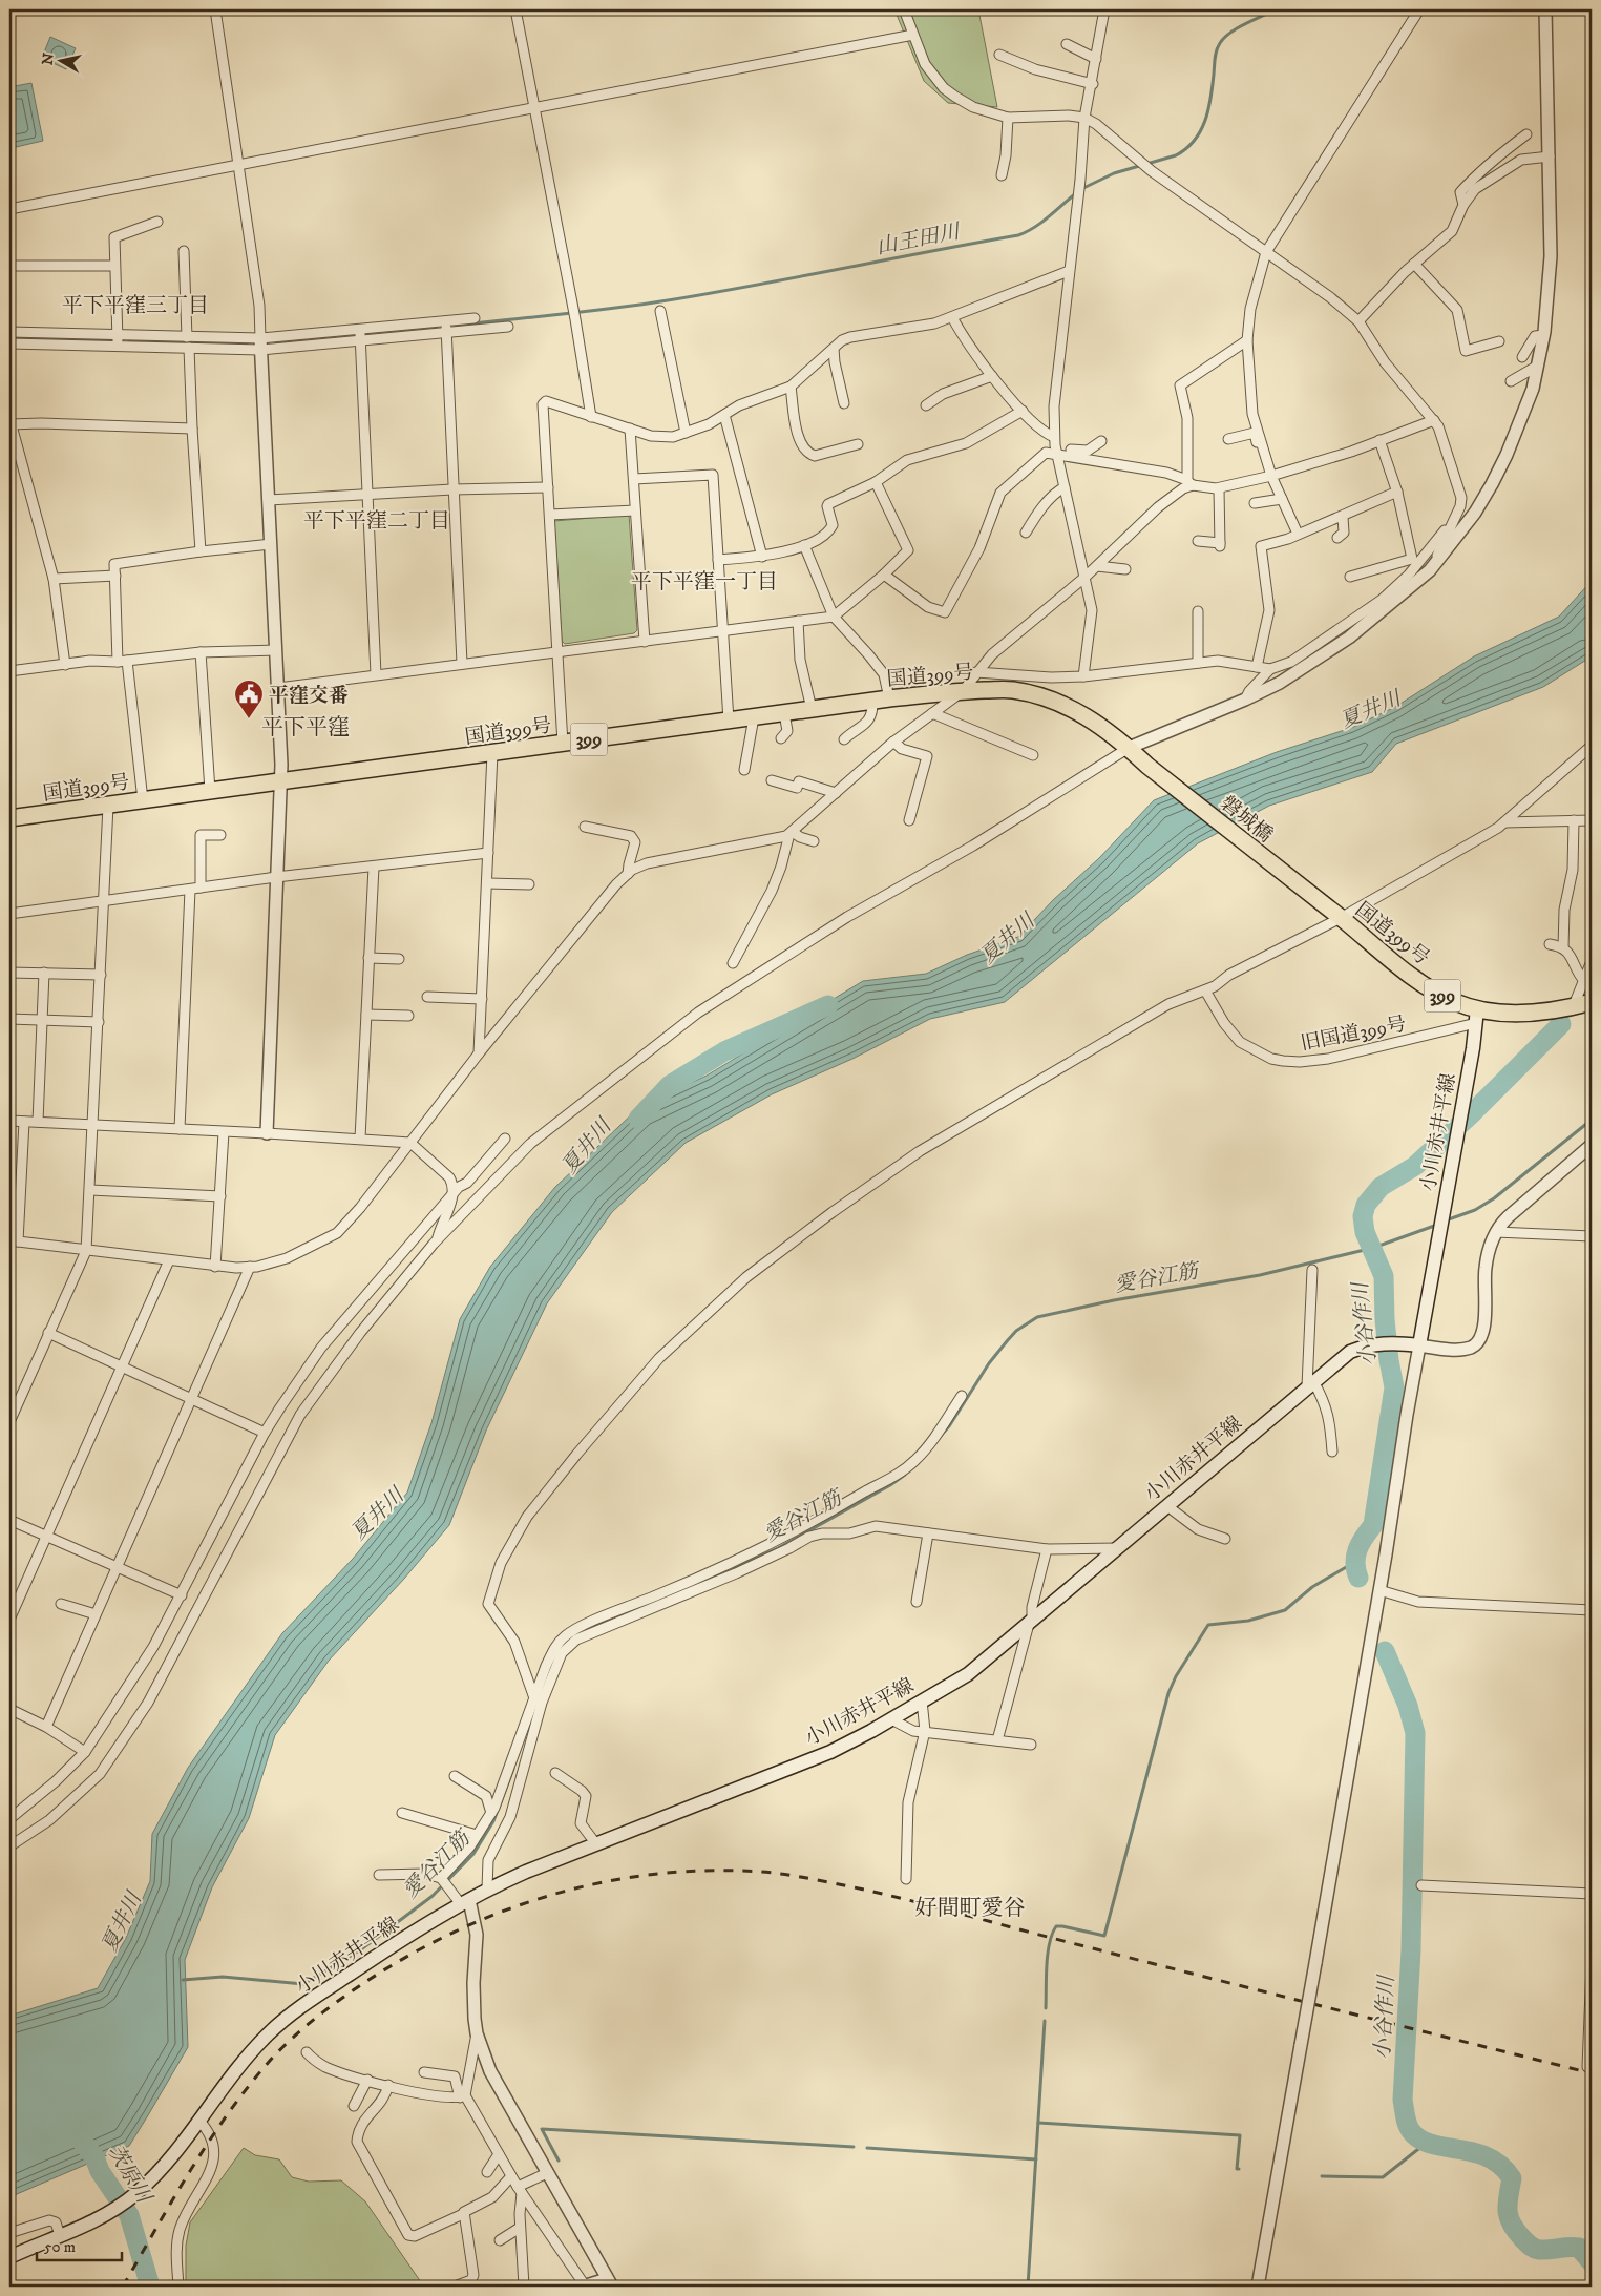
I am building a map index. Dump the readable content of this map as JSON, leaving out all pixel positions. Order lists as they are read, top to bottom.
{
  "streets": {
    "highway": ["国道399号", "399", "磐城橋"],
    "main road": ["小川赤井平線"],
    "street": ["旧国道399号"]
  },
  "crossings": [
    ["国道399号", "磐城橋"],
    ["国道399号", "旧国道399号"],
    ["国道399号", "小川赤井平線"],
    ["旧国道399号", "小川赤井平線"]
  ],
  "districts": [
    "平下平窪三丁目",
    "平下平窪二丁目",
    "平下平窪一丁目",
    "平下平窪",
    "好間町愛谷"
  ],
  "water": [
    "山王田川",
    "夏井川",
    "愛谷江筋",
    "小谷作川",
    "茨原川"
  ],
  "places": {
    "public building": ["平窪交番"]
  },
  "scale_bar": "50 m",
  "north": "left"
}
